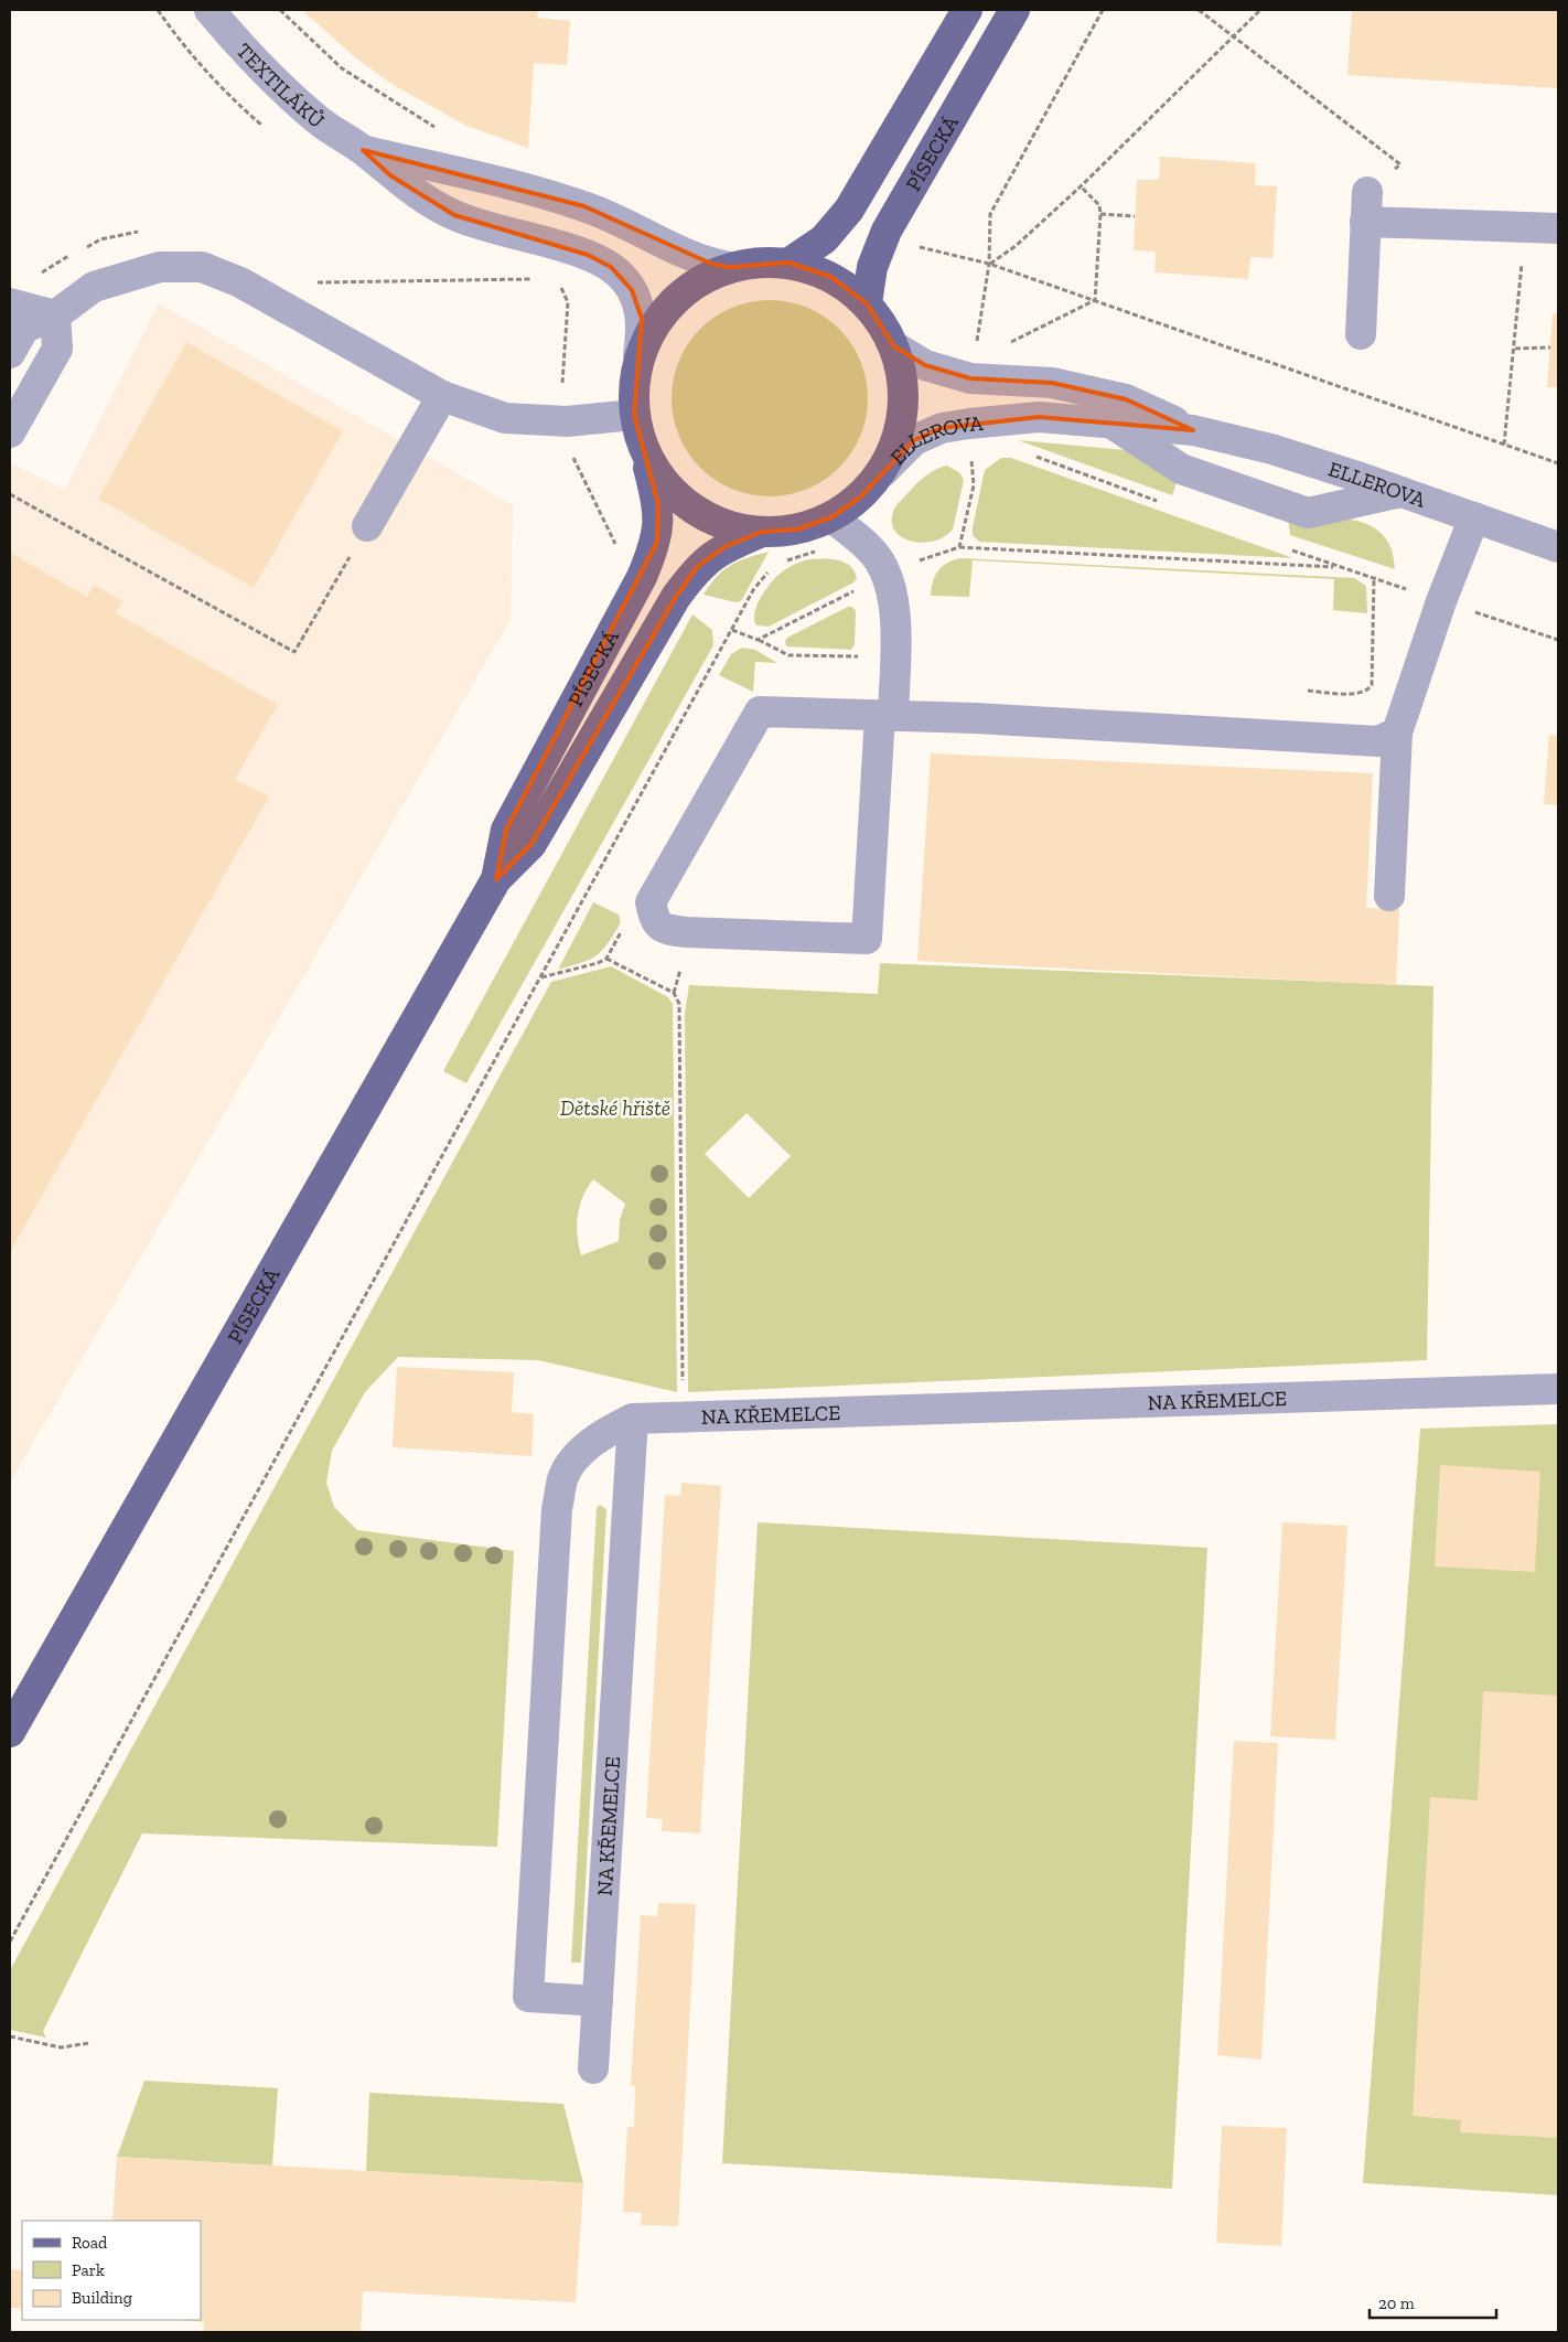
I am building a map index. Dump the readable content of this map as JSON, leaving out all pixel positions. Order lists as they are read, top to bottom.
{
  "streets": {
    "main road": ["PÍSECKÁ"],
    "street": ["TEXTILÁKŮ", "ELLEROVA", "NA KŘEMELCE"]
  },
  "crossings": [
    ["TEXTILÁKŮ", "PÍSECKÁ"],
    ["PÍSECKÁ", "ELLEROVA"]
  ],
  "parks": ["Dětské hřiště"],
  "legend": ["Road", "Park", "Building"],
  "scale_bar": "20 m"
}
